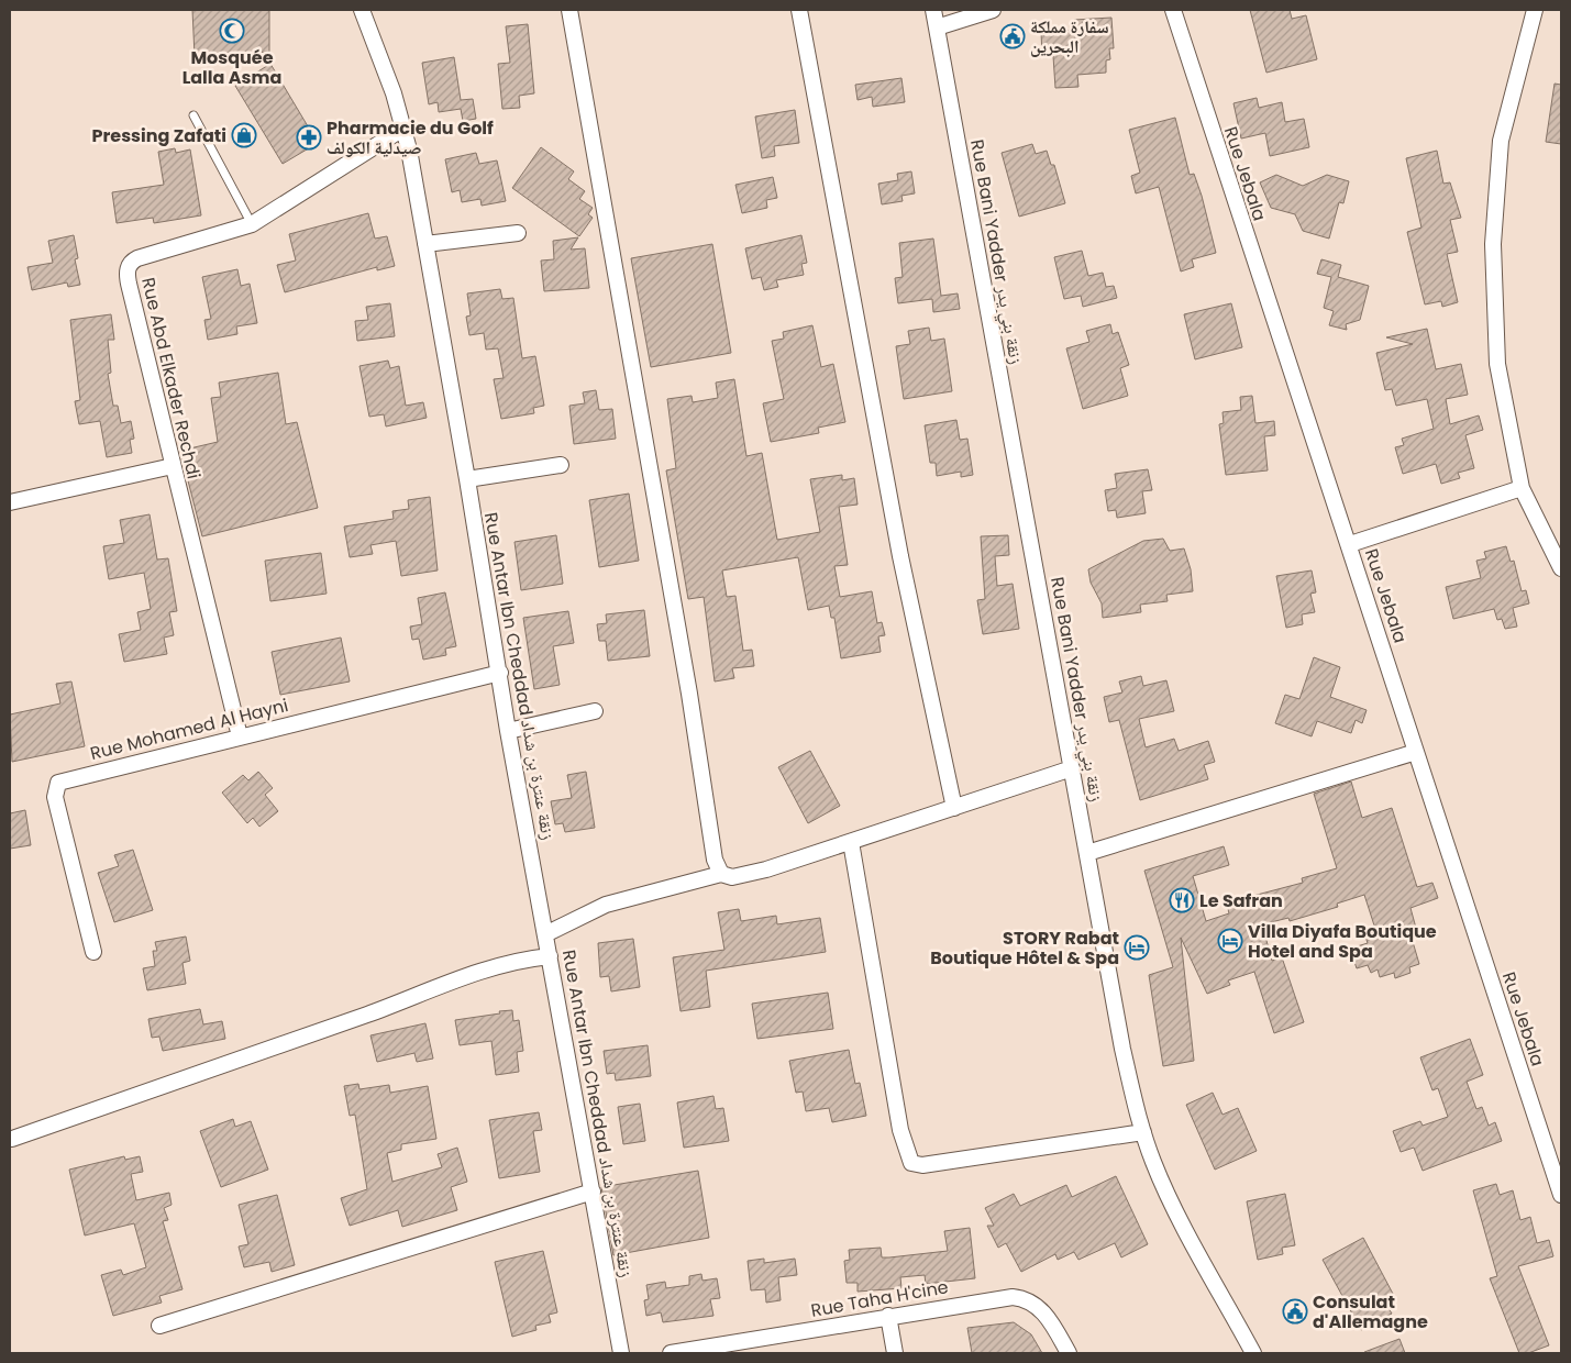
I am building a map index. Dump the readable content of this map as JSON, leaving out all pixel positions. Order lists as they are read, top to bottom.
{
  "streets": {
    "street": [
      "Rue Jebala",
      "Rue Bani Yadder زنقة بني يدر",
      "Rue Abd Elkader Rechdi",
      "Rue Antar Ibn Cheddad زنقة عنترة بن شداد",
      "Rue Mohamed Al Hayni",
      "Rue Taha H'cine"
    ]
  },
  "crossings": [
    ["Rue Abd Elkader Rechdi", "Rue Antar Ibn Cheddad زنقة عنترة بن شداد"],
    ["Rue Abd Elkader Rechdi", "Rue Mohamed Al Hayni"],
    ["Rue Antar Ibn Cheddad زنقة عنترة بن شداد", "Rue Mohamed Al Hayni"]
  ],
  "places": {
    "mosque": ["Mosquée Lalla Asma"],
    "public building": ["سفارة مملكة البحرين", "Consulat d'Allemagne"],
    "shop": ["Pressing Zafati"],
    "pharmacy": ["Pharmacie du Golf صيدلية الكولف"],
    "restaurant": ["Le Safran"],
    "hotel": ["Villa Diyafa Boutique Hotel and Spa", "STORY Rabat Boutique Hôtel & Spa"]
  }
}
